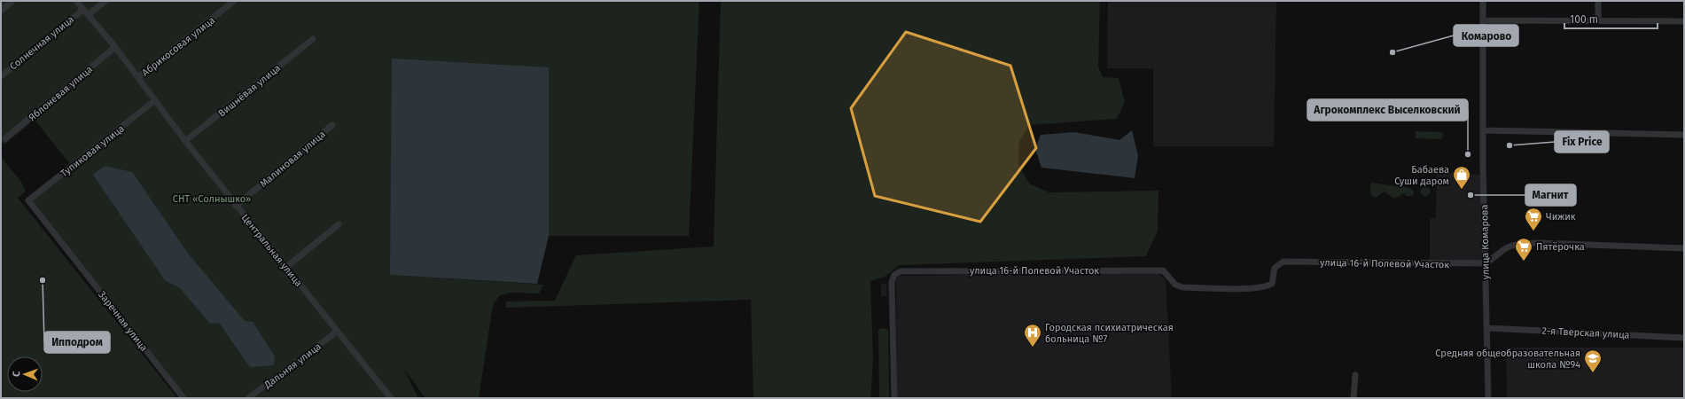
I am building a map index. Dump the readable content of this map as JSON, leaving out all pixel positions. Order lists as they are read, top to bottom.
{
  "streets": {
    "street": [
      "Солнечная улица",
      "Абрикосовая улица",
      "Вишнёвая улица",
      "Яблоневая улица",
      "Тупиковая улица",
      "Малиновая улица",
      "улица Комарова",
      "Центральная улица",
      "улица 16-й Полевой Участок",
      "Заречная улица",
      "2-я Тверская улица",
      "Дальняя улица"
    ]
  },
  "crossings": [
    ["Солнечная улица", "Центральная улица"],
    ["Абрикосовая улица", "Центральная улица"],
    ["Вишнёвая улица", "Центральная улица"],
    ["Яблоневая улица", "Центральная улица"],
    ["Тупиковая улица", "Центральная улица"],
    ["Тупиковая улица", "Заречная улица"],
    ["Малиновая улица", "Центральная улица"],
    ["улица Комарова", "улица 16-й Полевой Участок"],
    ["улица Комарова", "2-я Тверская улица"],
    ["Центральная улица", "Дальняя улица"]
  ],
  "parks": ["СНТ «Солнышко»"],
  "places": {
    "other": [
      "Комарово",
      "Fix Price",
      "Агрокомплекс Выселковский",
      "Магнит",
      "Ипподром"
    ],
    "shop": ["Бабаева Суши даром"],
    "supermarket": ["Чижик", "Пятёрочка"],
    "hospital": ["Городская психиатрическая больница №7"],
    "school or university": ["Средняя общеобразовательная школа №94"]
  },
  "scale_bar": "100 m",
  "north": "left"
}
